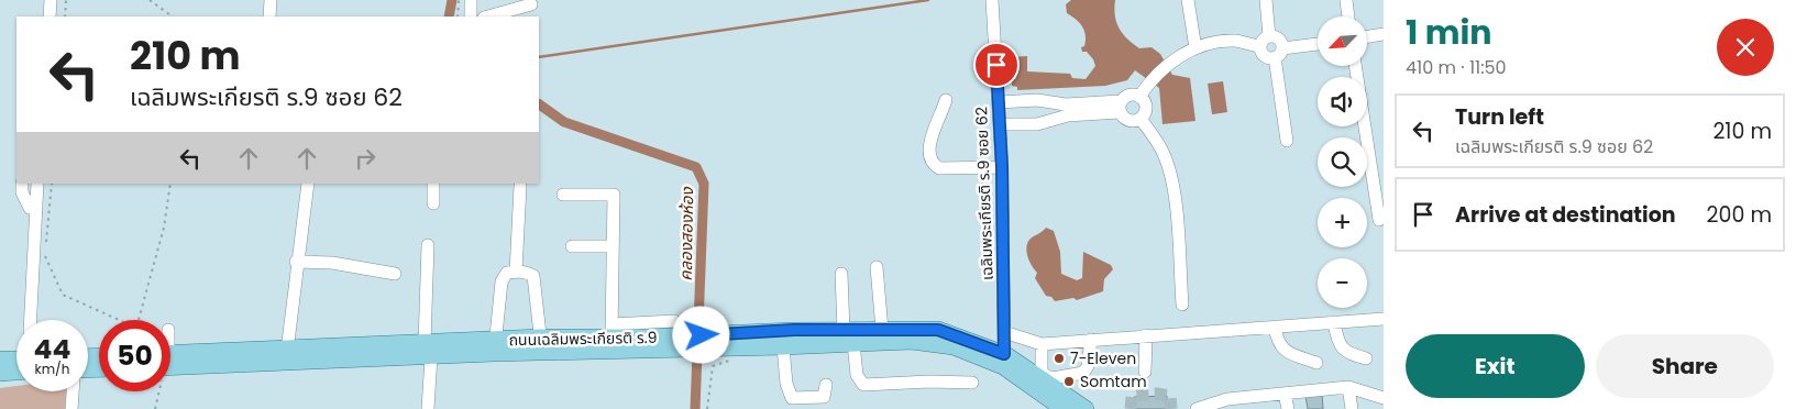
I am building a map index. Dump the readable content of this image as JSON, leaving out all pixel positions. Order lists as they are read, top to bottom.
{
  "streets": {
    "main road": ["ถนนเฉลิมพระเกียรติ ร.9"],
    "street": ["เฉลิมพระเกียรติ ร.9 ซอย 62"]
  },
  "crossings": [
    ["เฉลิมพระเกียรติ ร.9 ซอย 62", "ถนนเฉลิมพระเกียรติ ร.9"]
  ],
  "water": ["คลองสองห้อง"],
  "places": ["7-Eleven", "Somtam"],
  "north": "bottom left",
  "page": {
    "heading": ["1 min", "410 m · 11:50"],
    "map_buttons": ["+", "−"],
    "turn": ["210 m", "เฉลิมพระเกียรติ ร.9 ซอย 62"],
    "list": [
      {
        "name": "Turn left",
        "note": "เฉลิมพระเกียรติ ร.9 ซอย 62",
        "value": "210 m"
      },
      {
        "name": "Arrive at destination",
        "value": "200 m"
      }
    ],
    "speed": "44 km/h",
    "limit": "50",
    "buttons": ["Exit", "Share"]
  }
}
